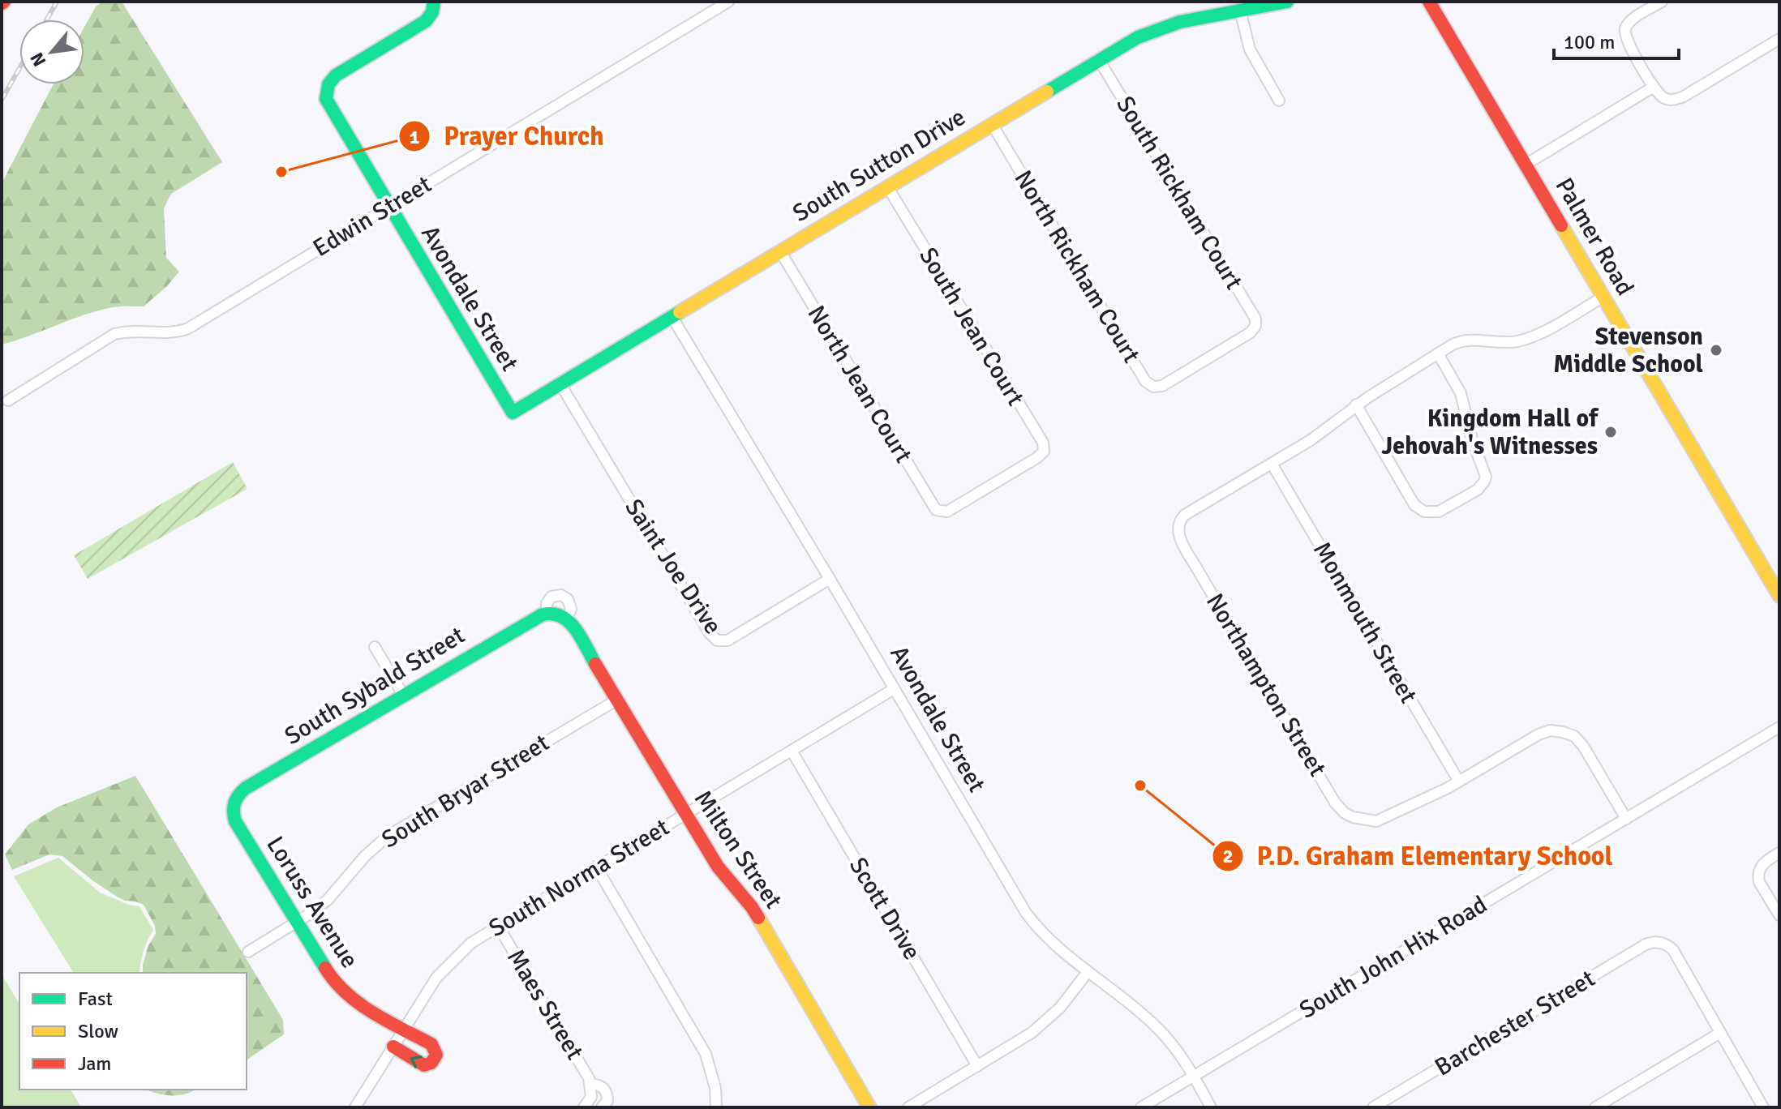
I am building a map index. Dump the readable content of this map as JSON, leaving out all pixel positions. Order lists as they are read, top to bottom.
{
  "streets": {
    "street": [
      "South Sutton Drive",
      "South Rickham Court",
      "Edwin Street",
      "Palmer Road",
      "North Rickham Court",
      "Avondale Street",
      "South Jean Court",
      "North Jean Court",
      "Saint Joe Drive",
      "Monmouth Street",
      "Northampton Street",
      "South Sybald Street",
      "South Bryar Street",
      "Milton Street",
      "South Norma Street",
      "Loruss Avenue",
      "Scott Drive",
      "South John Hix Road",
      "Maes Street",
      "Barchester Street"
    ]
  },
  "crossings": [
    ["South Sutton Drive", "South Rickham Court"],
    ["South Sutton Drive", "North Rickham Court"],
    ["South Sutton Drive", "Avondale Street"],
    ["South Sutton Drive", "South Jean Court"],
    ["South Sutton Drive", "North Jean Court"],
    ["South Sutton Drive", "Saint Joe Drive"],
    ["South Rickham Court", "North Rickham Court"],
    ["Edwin Street", "Avondale Street"],
    ["Avondale Street", "Saint Joe Drive"],
    ["Avondale Street", "South Norma Street"],
    ["Avondale Street", "South John Hix Road"],
    ["South Jean Court", "North Jean Court"],
    ["Monmouth Street", "Northampton Street"],
    ["South Sybald Street", "Milton Street"],
    ["South Sybald Street", "Loruss Avenue"],
    ["South Bryar Street", "Milton Street"],
    ["South Bryar Street", "Loruss Avenue"],
    ["Milton Street", "South Norma Street"],
    ["South Norma Street", "Loruss Avenue"],
    ["South Norma Street", "Scott Drive"],
    ["South Norma Street", "Maes Street"]
  ],
  "places": [
    "Prayer Church",
    "Stevenson Middle School",
    "Kingdom Hall of Jehovah's Witnesses",
    "P.D. Graham Elementary School"
  ],
  "legend": ["Fast", "Slow", "Jam"],
  "scale_bar": "100 m",
  "north": "bottom left"
}
